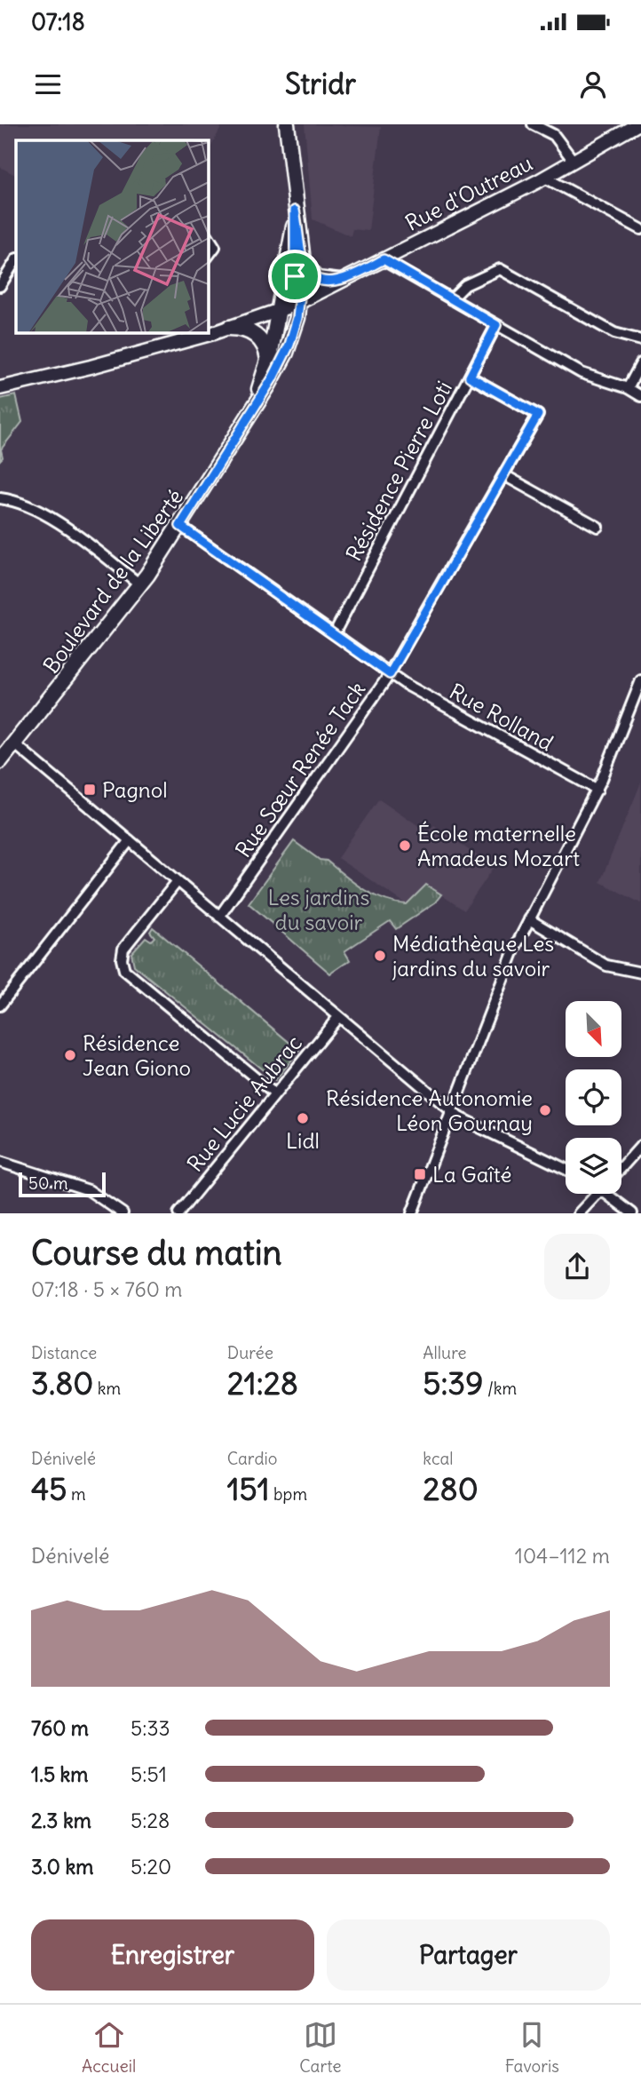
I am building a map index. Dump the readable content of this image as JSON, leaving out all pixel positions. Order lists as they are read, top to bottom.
{
  "streets": {
    "main road": ["Boulevard de la Liberté"],
    "street": [
      "Rue d'Outreau",
      "Résidence Pierre Loti",
      "Rue Rolland",
      "Rue Sœur Renée Tack",
      "Rue Lucie Aubrac"
    ]
  },
  "crossings": [
    ["Rue d'Outreau", "Boulevard de la Liberté"],
    ["Résidence Pierre Loti", "Rue Rolland"],
    ["Résidence Pierre Loti", "Rue Sœur Renée Tack"],
    ["Boulevard de la Liberté", "Rue Rolland"],
    ["Rue Rolland", "Rue Sœur Renée Tack"]
  ],
  "parks": ["Les jardins du savoir"],
  "places": {
    "transit": ["Pagnol", "La Gaîté"],
    "other": [
      "École maternelle Amadeus Mozart",
      "Médiathèque Les jardins du savoir",
      "Résidence Jean Giono",
      "Résidence Autonomie Léon Gournay",
      "Lidl"
    ]
  },
  "scale_bar": "50 m",
  "north": "bottom right",
  "page": {
    "status": "07:18",
    "header": "Stridr",
    "scale": "50 m",
    "heading": ["Course du matin", "07:18 · 5 × 760 m"],
    "stats": [
      ["Distance", "3.80 km"],
      ["Durée", "21:28"],
      ["Allure", "5:39 /km"],
      ["Dénivelé", "45 m"],
      ["Cardio", "151 bpm"],
      ["kcal", "280"]
    ],
    "chart": ["Dénivelé", "104–112 m"],
    "list": [
      {
        "name": "760 m",
        "note": "5:33"
      },
      {
        "name": "1.5 km",
        "note": "5:51"
      },
      {
        "name": "2.3 km",
        "note": "5:28"
      },
      {
        "name": "3.0 km",
        "note": "5:20"
      }
    ],
    "buttons": ["Enregistrer", "Partager"],
    "tabs": ["Accueil", "Carte", "Favoris"]
  }
}
